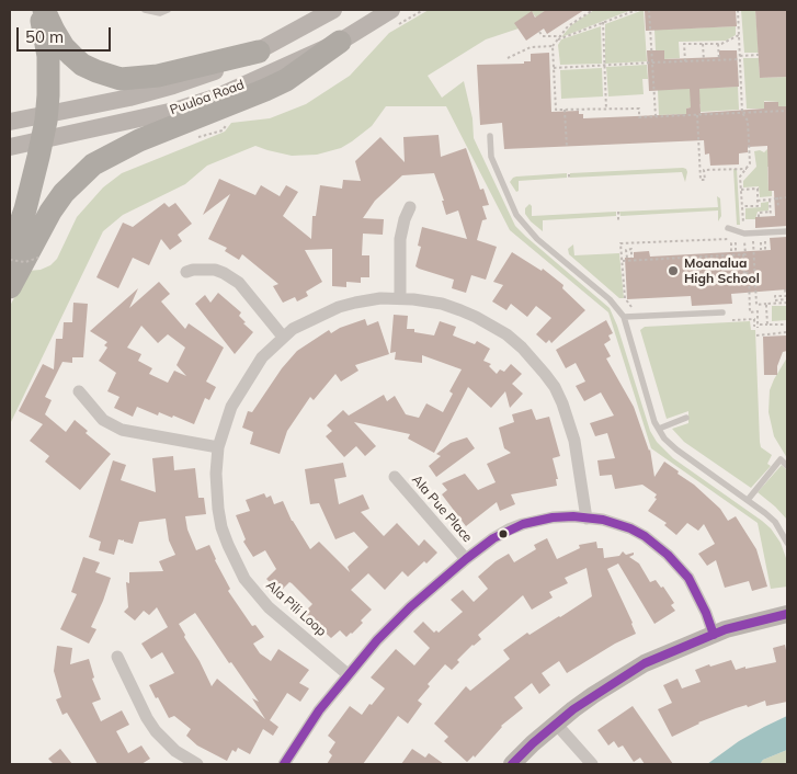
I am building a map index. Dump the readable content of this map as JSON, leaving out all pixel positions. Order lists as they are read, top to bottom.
{
  "streets": {
    "main road": ["Puuloa Road"],
    "street": ["Ala Pue Place", "Ala Pili Loop"]
  },
  "places": ["Moanalua High School"],
  "scale_bar": "50 m"
}
